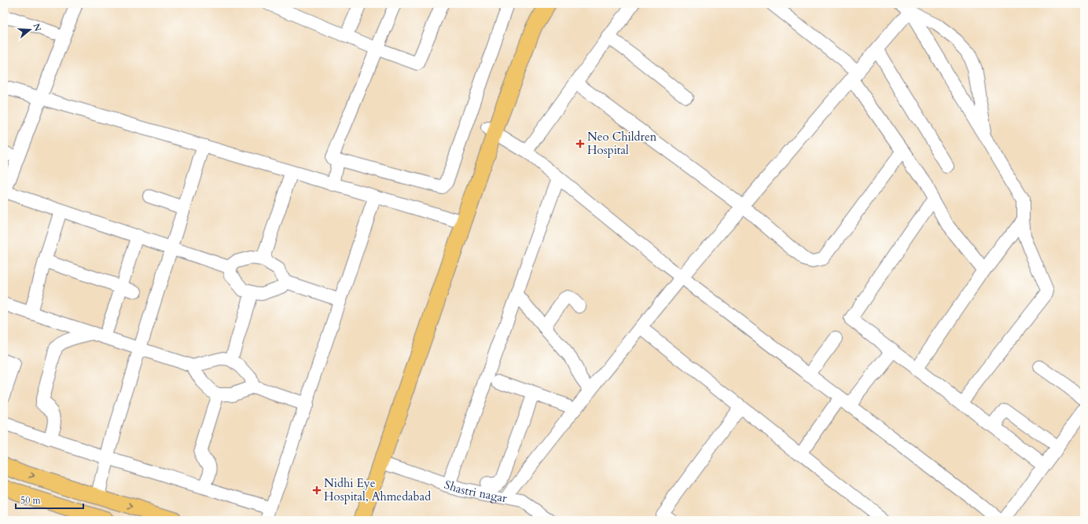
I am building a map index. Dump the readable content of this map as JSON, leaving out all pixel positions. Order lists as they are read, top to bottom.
{
  "streets": {
    "street": ["Shastri nagar"]
  },
  "places": {
    "health": ["Neo Children Hospital", "Nidhi Eye Hospital, Ahmedabad"]
  },
  "scale_bar": "50 m",
  "north": "right"
}
